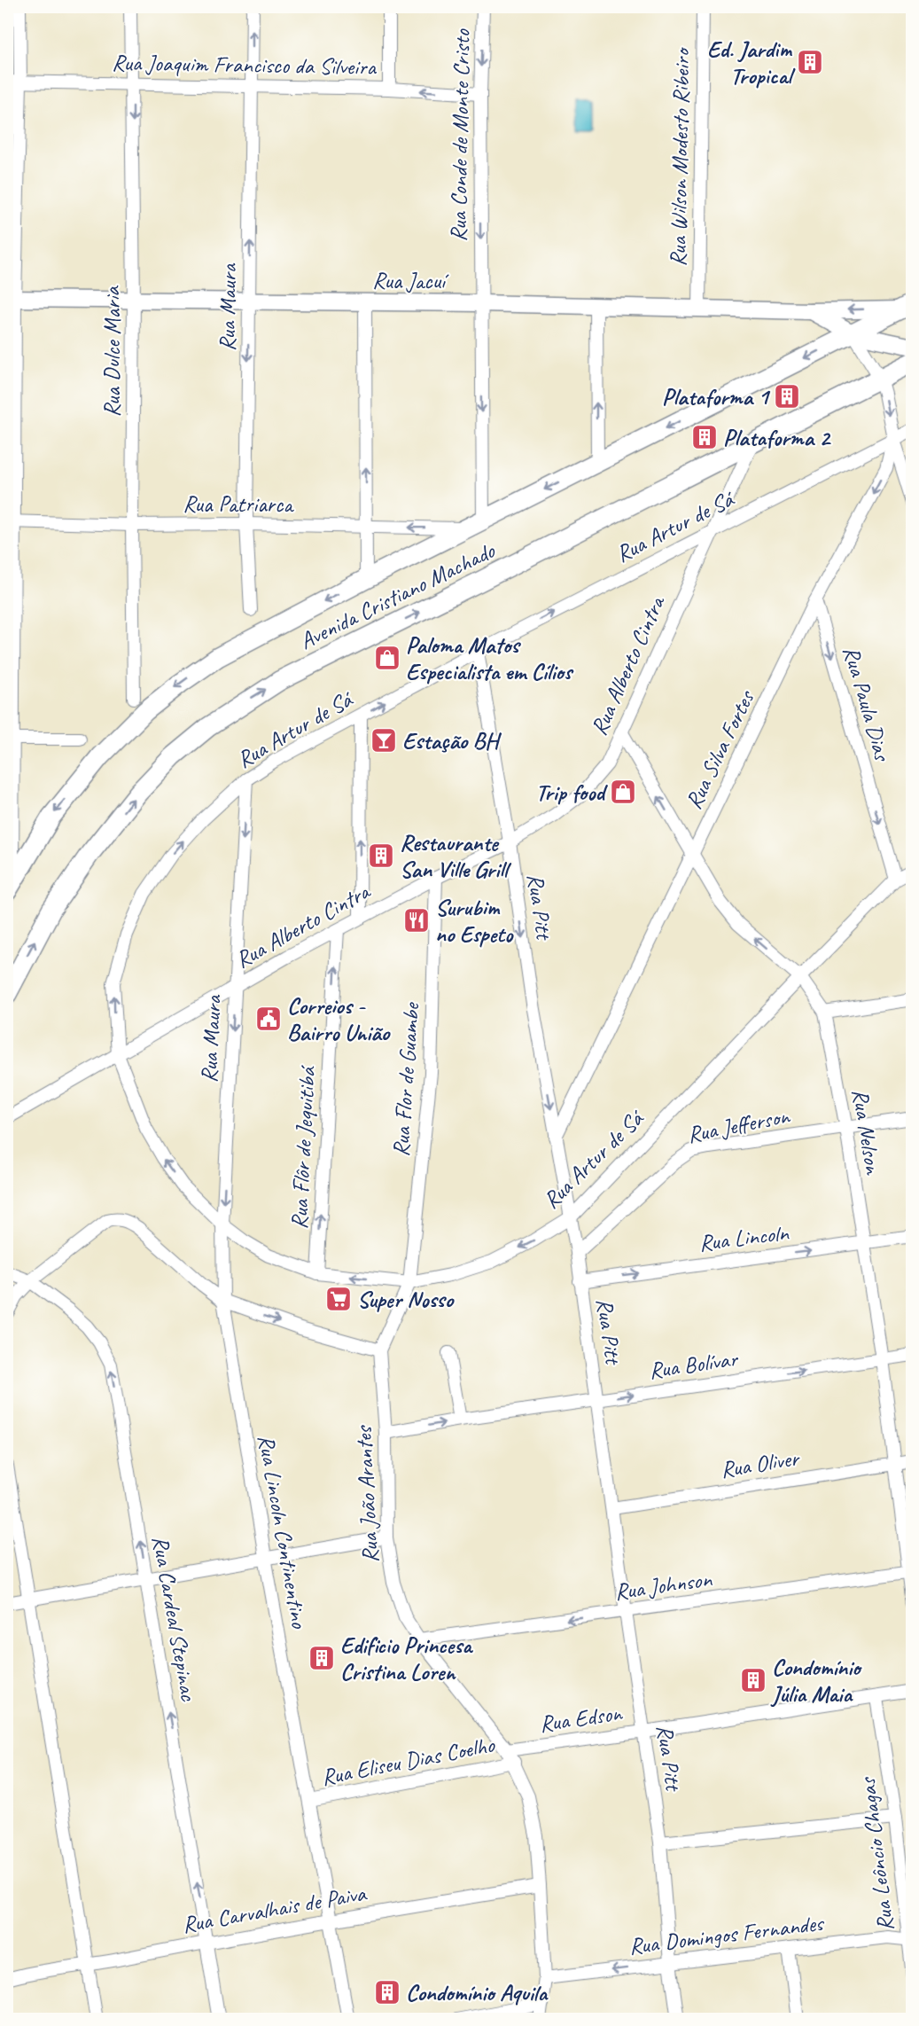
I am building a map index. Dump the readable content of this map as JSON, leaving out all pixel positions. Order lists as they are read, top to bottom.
{
  "streets": {
    "highway": ["Avenida Cristiano Machado"],
    "main road": ["Rua Jacuí"],
    "street": [
      "Rua Joaquim Francisco da Silveira",
      "Rua Conde de Monte Cristo",
      "Rua Wilson Modesto Ribeiro",
      "Rua Maura",
      "Rua Dulce Maria",
      "Rua Patriarca",
      "Rua Artur de Sá",
      "Rua Alberto Cintra",
      "Rua Paula Dias",
      "Rua Silva Fortes",
      "Rua Pitt",
      "Rua Flor de Guambe",
      "Rua Jefferson",
      "Rua Nelson",
      "Rua Flôr de Jequitibá",
      "Rua Lincoln",
      "Rua Bolívar",
      "Rua Oliver",
      "Rua João Arantes",
      "Rua Lincoln Continentino",
      "Rua Johnson",
      "Rua Cardeal Stepinac",
      "Rua Edson",
      "Rua Eliseu Dias Coelho",
      "Rua Leôncio Chagas",
      "Rua Carvalhais de Paiva",
      "Rua Domingos Fernandes"
    ]
  },
  "crossings": [
    ["Rua Joaquim Francisco da Silveira", "Rua Conde de Monte Cristo"],
    ["Rua Joaquim Francisco da Silveira", "Rua Maura"],
    ["Rua Joaquim Francisco da Silveira", "Rua Dulce Maria"],
    ["Rua Conde de Monte Cristo", "Rua Jacuí"],
    ["Rua Conde de Monte Cristo", "Rua Patriarca"],
    ["Rua Conde de Monte Cristo", "Avenida Cristiano Machado"],
    ["Rua Wilson Modesto Ribeiro", "Rua Jacuí"],
    ["Rua Jacuí", "Rua Maura"],
    ["Rua Jacuí", "Rua Dulce Maria"],
    ["Rua Jacuí", "Avenida Cristiano Machado"],
    ["Rua Maura", "Rua Patriarca"],
    ["Rua Maura", "Rua Artur de Sá"],
    ["Rua Maura", "Rua Alberto Cintra"],
    ["Rua Maura", "Rua Lincoln Continentino"],
    ["Rua Dulce Maria", "Rua Patriarca"],
    ["Rua Patriarca", "Avenida Cristiano Machado"],
    ["Rua Artur de Sá", "Rua Alberto Cintra"],
    ["Rua Artur de Sá", "Rua Paula Dias"],
    ["Rua Artur de Sá", "Rua Silva Fortes"],
    ["Rua Artur de Sá", "Rua Pitt"],
    ["Rua Artur de Sá", "Rua Flor de Guambe"],
    ["Rua Artur de Sá", "Rua Nelson"],
    ["Rua Artur de Sá", "Rua Flôr de Jequitibá"],
    ["Rua Artur de Sá", "Rua João Arantes"],
    ["Avenida Cristiano Machado", "Rua Alberto Cintra"],
    ["Avenida Cristiano Machado", "Rua Silva Fortes"],
    ["Rua Alberto Cintra", "Rua Pitt"],
    ["Rua Alberto Cintra", "Rua Flor de Guambe"],
    ["Rua Alberto Cintra", "Rua Nelson"],
    ["Rua Alberto Cintra", "Rua Flôr de Jequitibá"],
    ["Rua Paula Dias", "Rua Silva Fortes"],
    ["Rua Silva Fortes", "Rua Pitt"],
    ["Rua Silva Fortes", "Rua Nelson"],
    ["Rua Pitt", "Rua Jefferson"],
    ["Rua Pitt", "Rua Lincoln"],
    ["Rua Pitt", "Rua Bolívar"],
    ["Rua Pitt", "Rua Oliver"],
    ["Rua Pitt", "Rua Johnson"],
    ["Rua Pitt", "Rua Edson"],
    ["Rua Pitt", "Rua Domingos Fernandes"],
    ["Rua Flor de Guambe", "Rua João Arantes"],
    ["Rua Jefferson", "Rua Nelson"],
    ["Rua Nelson", "Rua Lincoln"],
    ["Rua Nelson", "Rua Bolívar"],
    ["Rua Nelson", "Rua Oliver"],
    ["Rua Nelson", "Rua Johnson"],
    ["Rua Bolívar", "Rua João Arantes"],
    ["Rua João Arantes", "Rua Johnson"],
    ["Rua João Arantes", "Rua Edson"],
    ["Rua João Arantes", "Rua Eliseu Dias Coelho"],
    ["Rua João Arantes", "Rua Carvalhais de Paiva"],
    ["Rua João Arantes", "Rua Domingos Fernandes"],
    ["Rua Lincoln Continentino", "Rua Eliseu Dias Coelho"],
    ["Rua Lincoln Continentino", "Rua Carvalhais de Paiva"],
    ["Rua Cardeal Stepinac", "Rua Carvalhais de Paiva"],
    ["Rua Edson", "Rua Leôncio Chagas"],
    ["Rua Leôncio Chagas", "Rua Domingos Fernandes"]
  ],
  "one_way": [
    "Rua Conde de Monte Cristo",
    "Rua Paula Dias",
    "Rua Flôr de Jequitibá",
    "Rua Lincoln",
    "Rua Bolívar",
    "Rua Johnson",
    "Rua Cardeal Stepinac"
  ],
  "places": {
    "building": [
      "Ed. Jardim Tropical",
      "Plataforma 1",
      "Plataforma 2",
      "Restaurante San Ville Grill",
      "Edificio Princesa Cristina Loren",
      "Condomínio Júlia Maia",
      "Condomínio Aquila"
    ],
    "shop": ["Paloma Matos Especialista em Cílios", "Trip food"],
    "bar": ["Estação BH"],
    "restaurant": ["Surubim no Espeto"],
    "public building": ["Correios - Bairro União"],
    "supermarket": ["Super Nosso"]
  }
}
